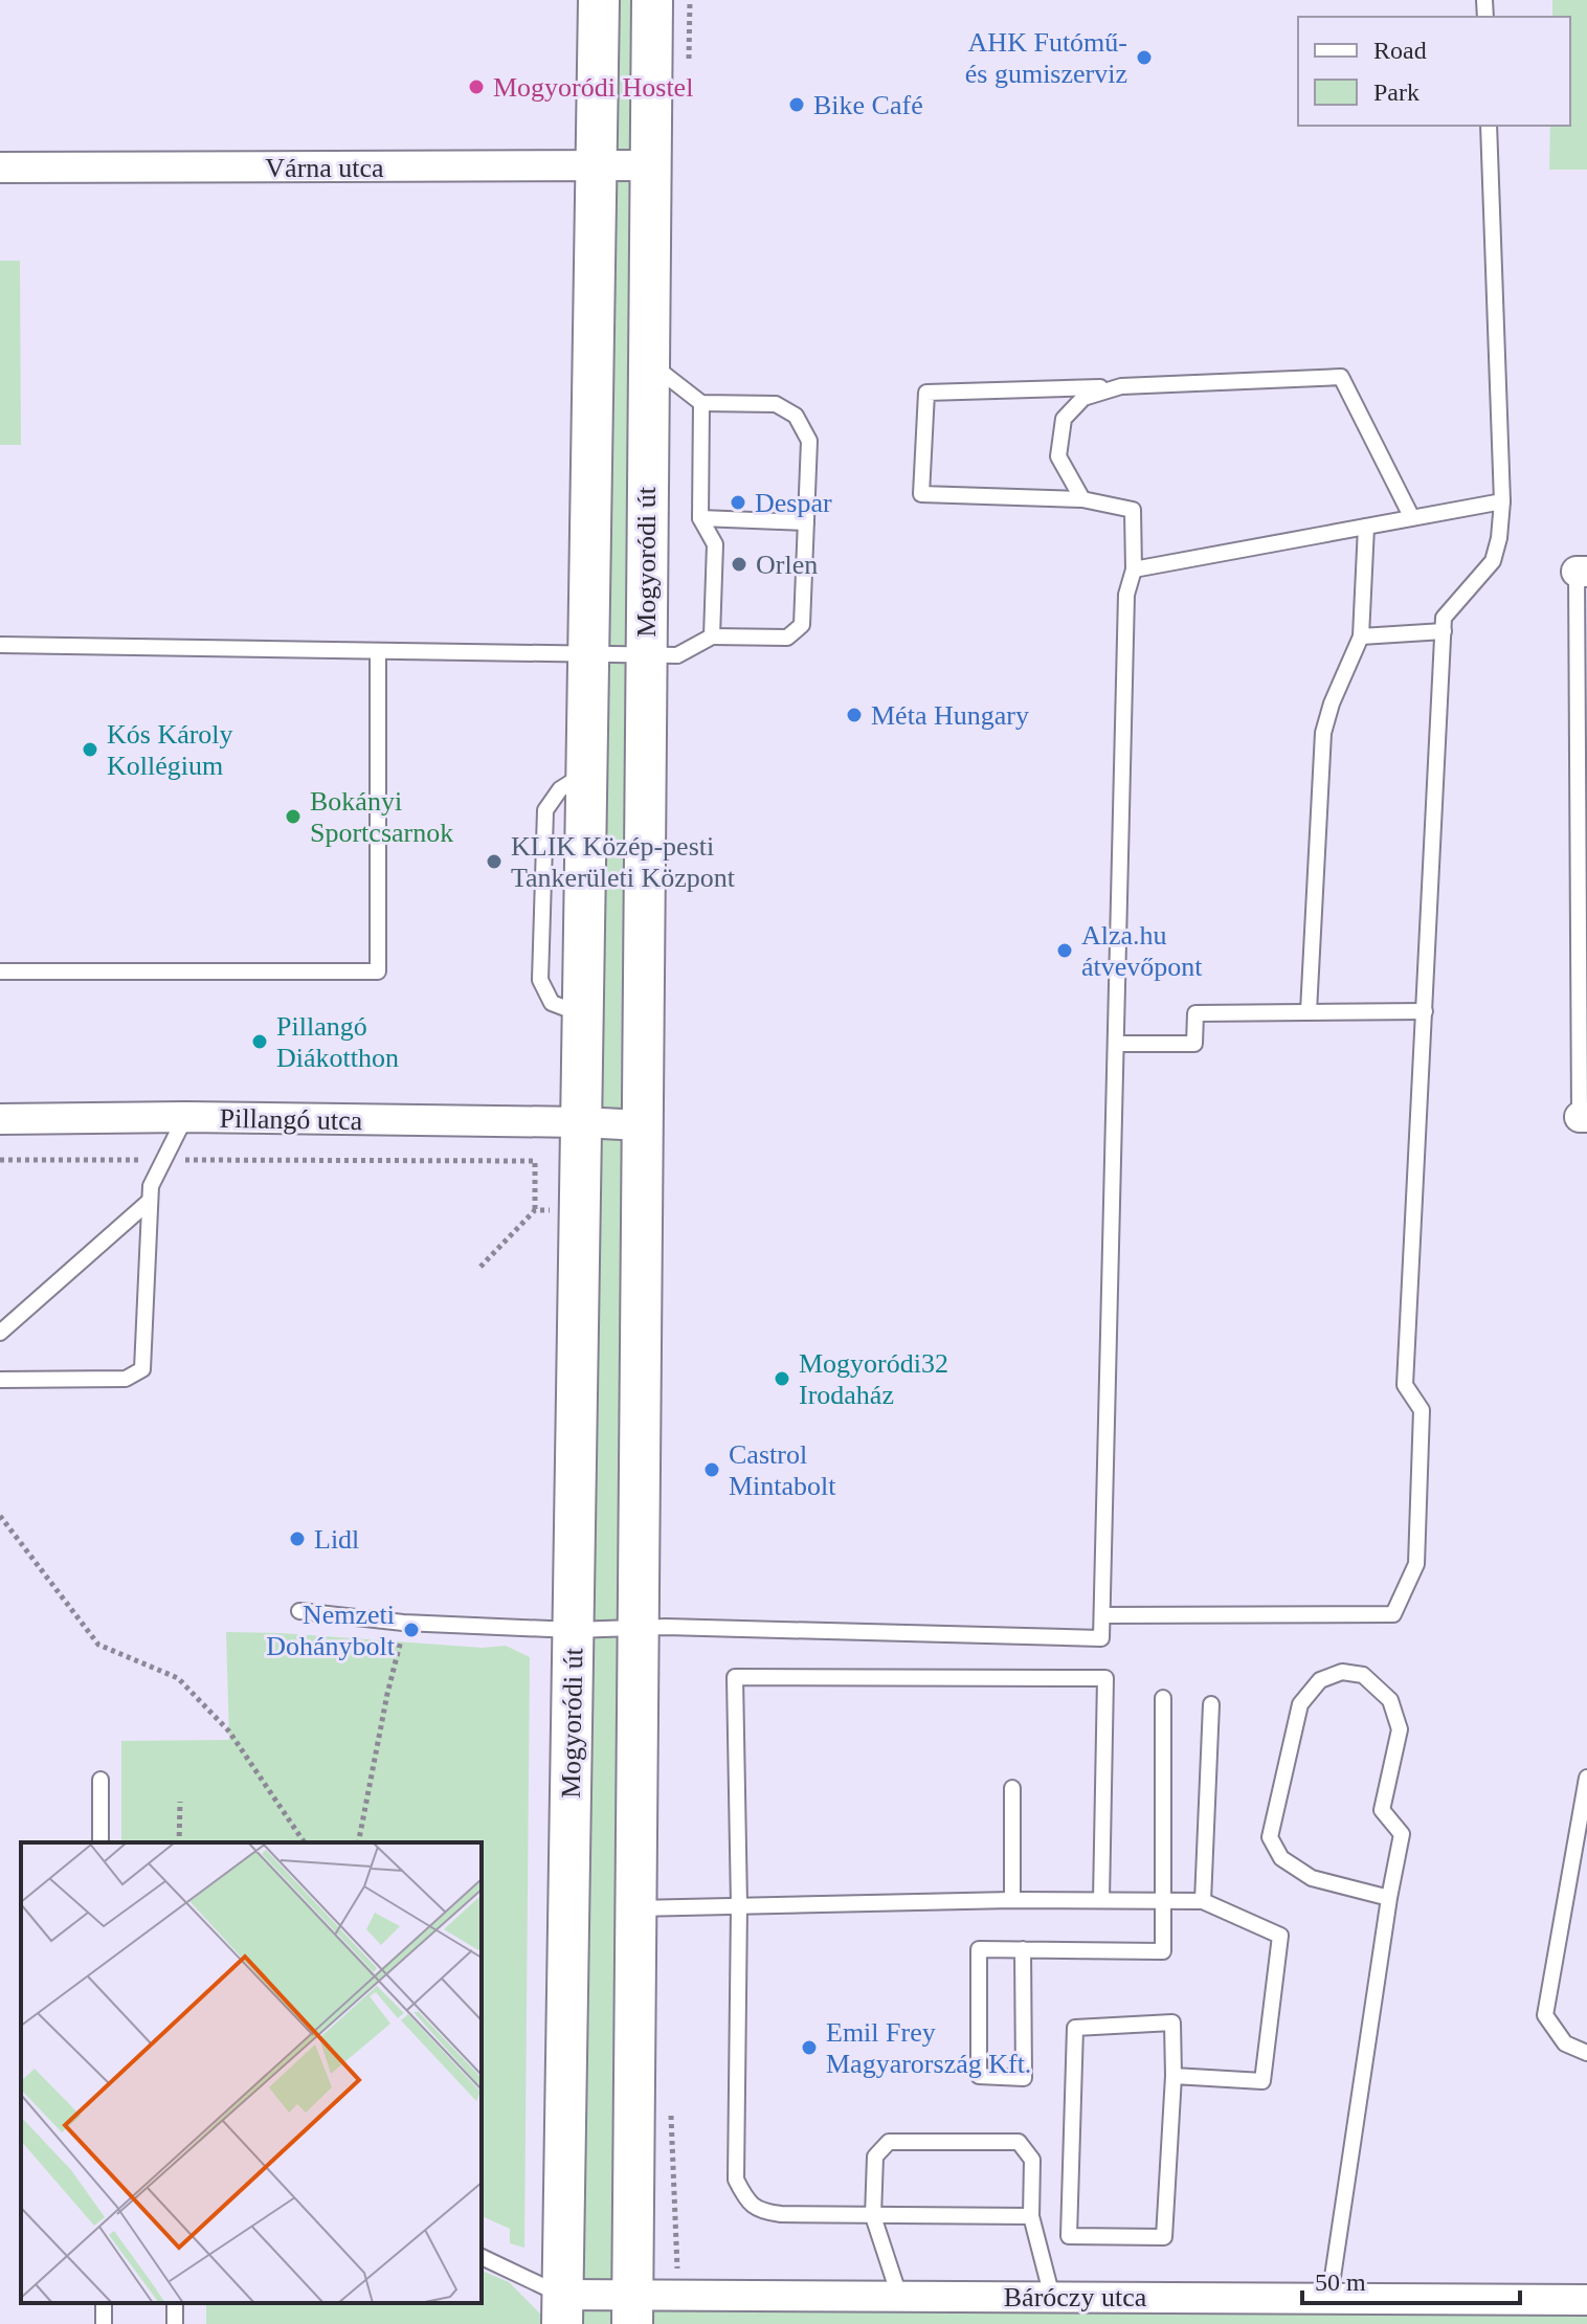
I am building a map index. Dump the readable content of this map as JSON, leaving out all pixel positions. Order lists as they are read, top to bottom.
{
  "streets": {
    "street": [
      "Várna utca",
      "Mogyoródi út",
      "Pillangó utca",
      "Báróczy utca"
    ]
  },
  "crossings": [
    ["Várna utca", "Mogyoródi út"],
    ["Mogyoródi út", "Pillangó utca"],
    ["Mogyoródi út", "Báróczy utca"]
  ],
  "places": [
    "AHK Futómű- és gumiszerviz",
    "Mogyoródi Hostel",
    "Bike Café",
    "Despar",
    "Orlen",
    "Méta Hungary",
    "Kós Károly Kollégium",
    "Bokányi Sportcsarnok",
    "KLIK Közép-pesti Tankerületi Központ",
    "Alza.hu átvevőpont",
    "Pillangó Diákotthon",
    "Mogyoródi32 Irodaház",
    "Castrol Mintabolt",
    "Lidl",
    "Nemzeti Dohánybolt",
    "Emil Frey Magyarország Kft."
  ],
  "legend": ["Road", "Park"],
  "scale_bar": "50 m"
}
